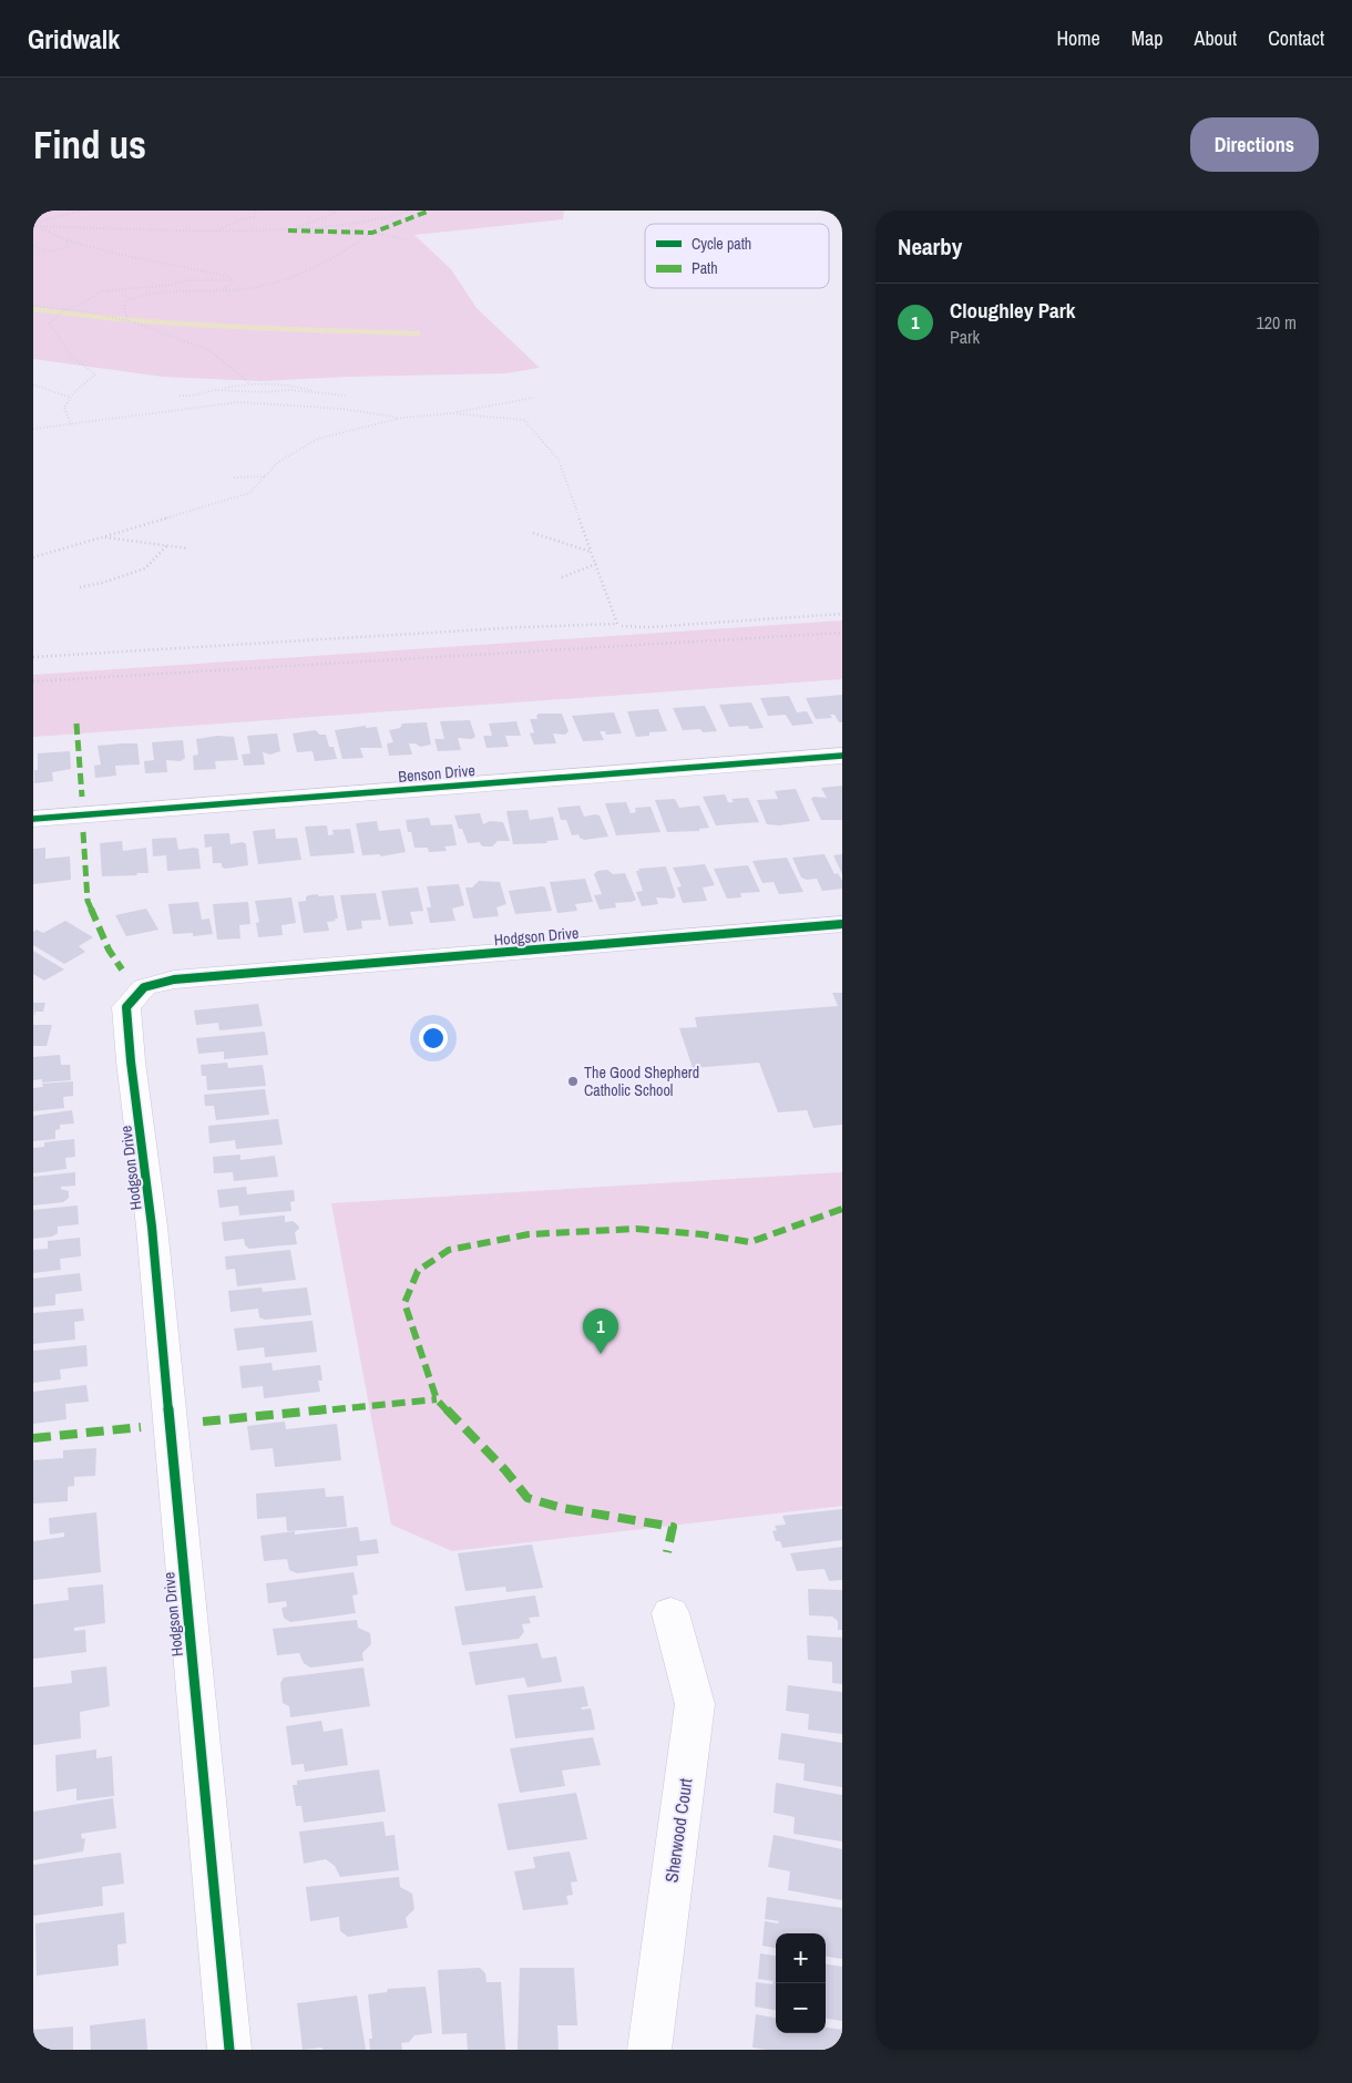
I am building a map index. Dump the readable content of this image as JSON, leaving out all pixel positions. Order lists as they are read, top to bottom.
{
  "streets": {
    "street": ["Benson Drive", "Hodgson Drive", "Sherwood Court"]
  },
  "places": ["The Good Shepherd Catholic School"],
  "legend": ["Cycle path", "Path"],
  "page": {
    "header": "Gridwalk",
    "nav": [
      "Home",
      "Map",
      "About",
      "Contact"
    ],
    "buttons": "Directions",
    "title": "Find us",
    "heading": "Nearby",
    "list": [
      {
        "mark": "1",
        "name": "Cloughley Park",
        "note": "Park",
        "value": "120 m"
      }
    ],
    "pins": "1",
    "map_buttons": ["+", "−"]
  }
}
